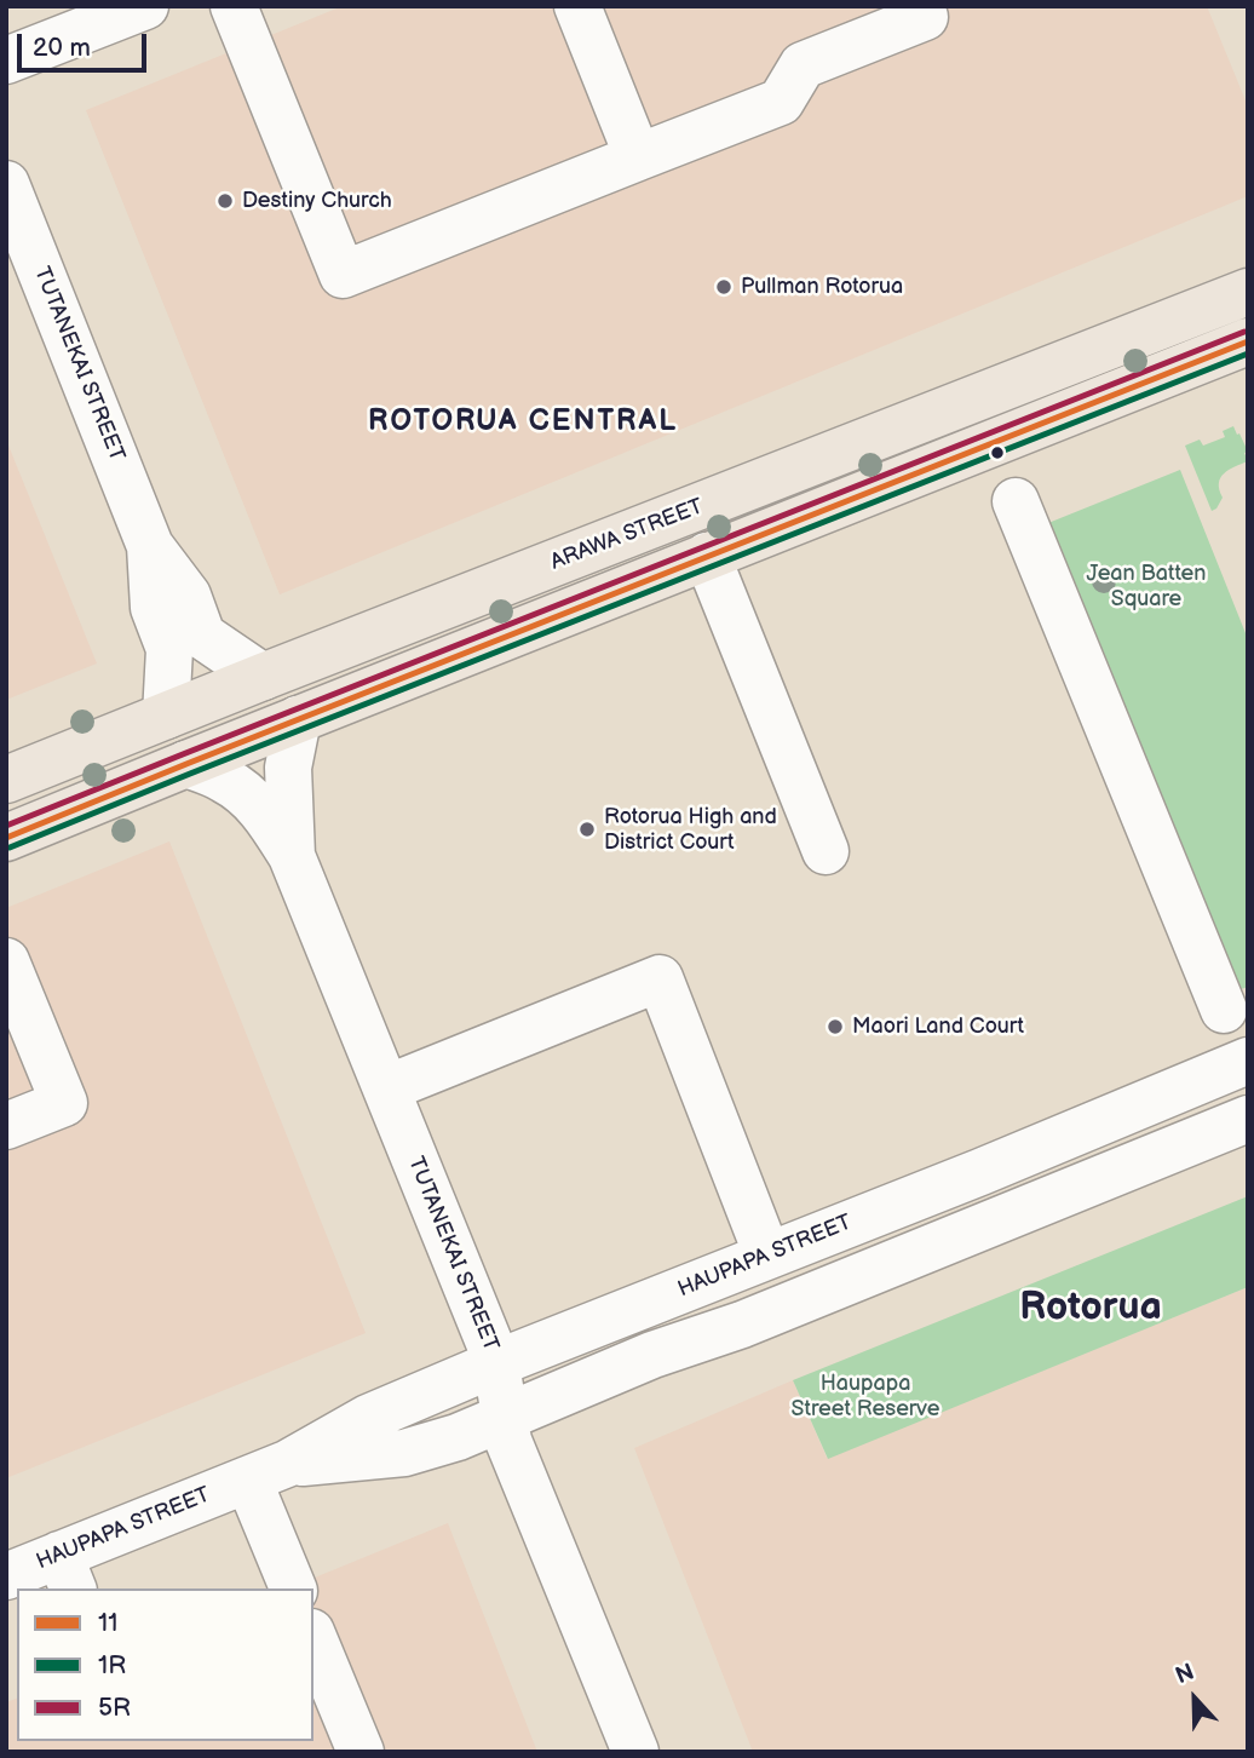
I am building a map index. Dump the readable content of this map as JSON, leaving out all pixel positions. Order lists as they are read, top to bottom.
{
  "streets": {
    "main road": ["ARAWA STREET"],
    "street": ["TUTANEKAI STREET", "HAUPAPA STREET"]
  },
  "crossings": [
    ["TUTANEKAI STREET", "ARAWA STREET"],
    ["TUTANEKAI STREET", "HAUPAPA STREET"]
  ],
  "districts": ["ROTORUA CENTRAL", "Rotorua"],
  "parks": ["Jean Batten Square", "Haupapa Street Reserve"],
  "places": [
    "Destiny Church",
    "Pullman Rotorua",
    "Rotorua High and District Court",
    "Maori Land Court"
  ],
  "lines": ["transit line 5R", "transit line 11", "transit line 1R"],
  "legend": ["11", "1R", "5R"],
  "scale_bar": "20 m",
  "north": "top"
}
